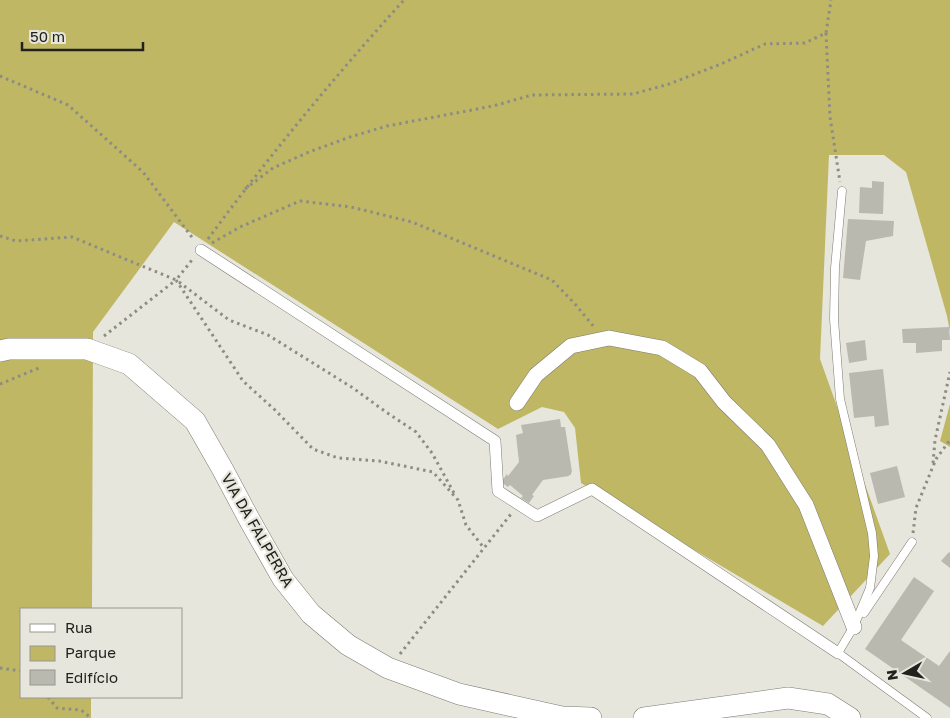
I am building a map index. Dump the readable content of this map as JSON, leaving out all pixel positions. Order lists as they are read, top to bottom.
{
  "streets": {
    "main road": ["VIA DA FALPERRA"]
  },
  "legend": ["Rua", "Parque", "Edifício"],
  "scale_bar": "50 m",
  "north": "left"
}
